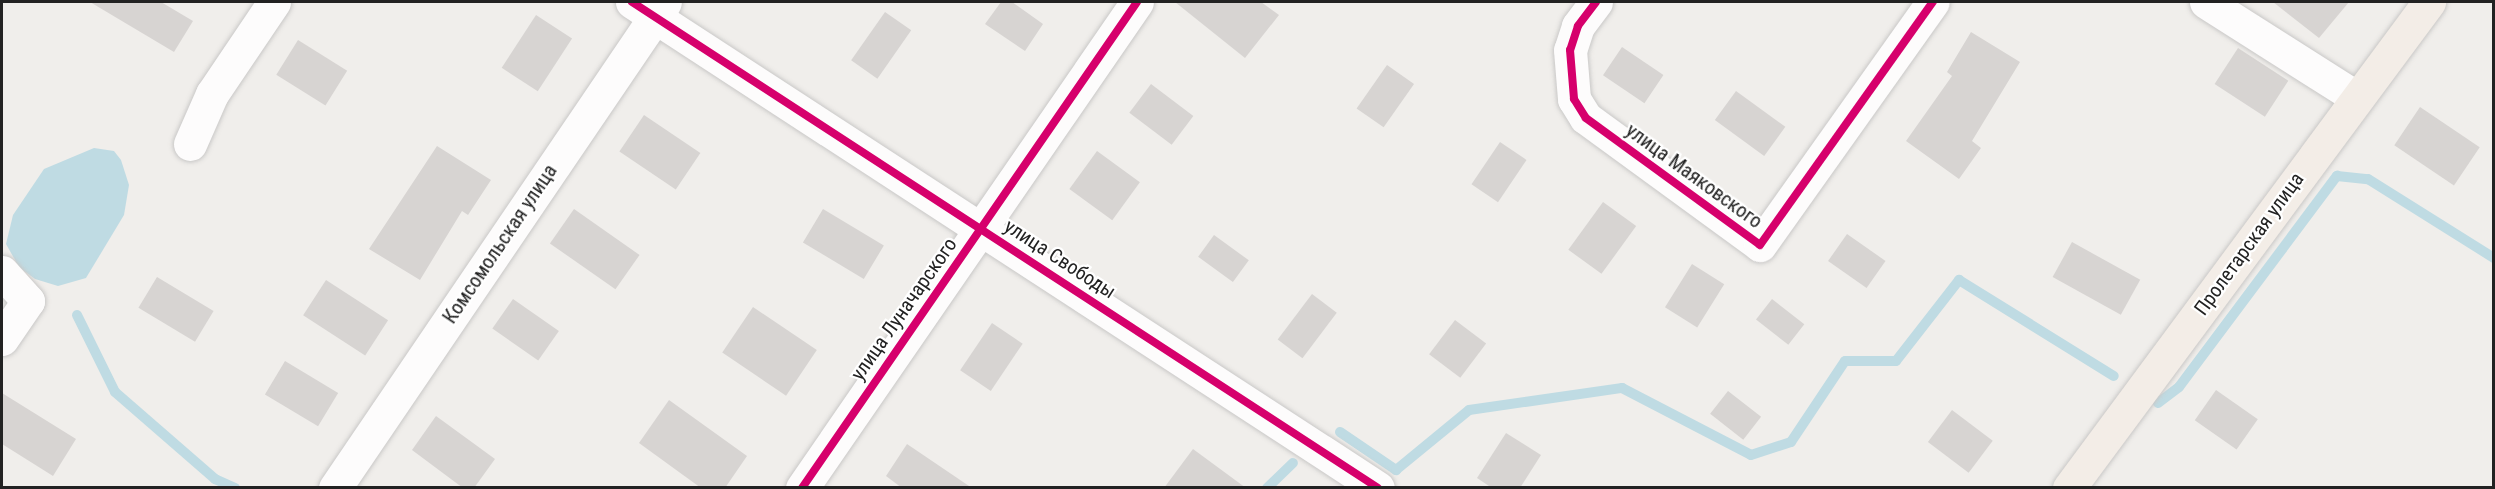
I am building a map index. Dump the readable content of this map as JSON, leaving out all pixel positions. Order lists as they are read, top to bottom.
{
  "streets": {
    "main road": ["Пролетарская улица"],
    "street": [
      "улица Маяковского",
      "Комсомольская улица",
      "улица Свободы",
      "улица Луначарского"
    ]
  },
  "crossings": [
    ["Комсомольская улица", "улица Свободы"],
    ["улица Свободы", "улица Луначарского"]
  ]
}
